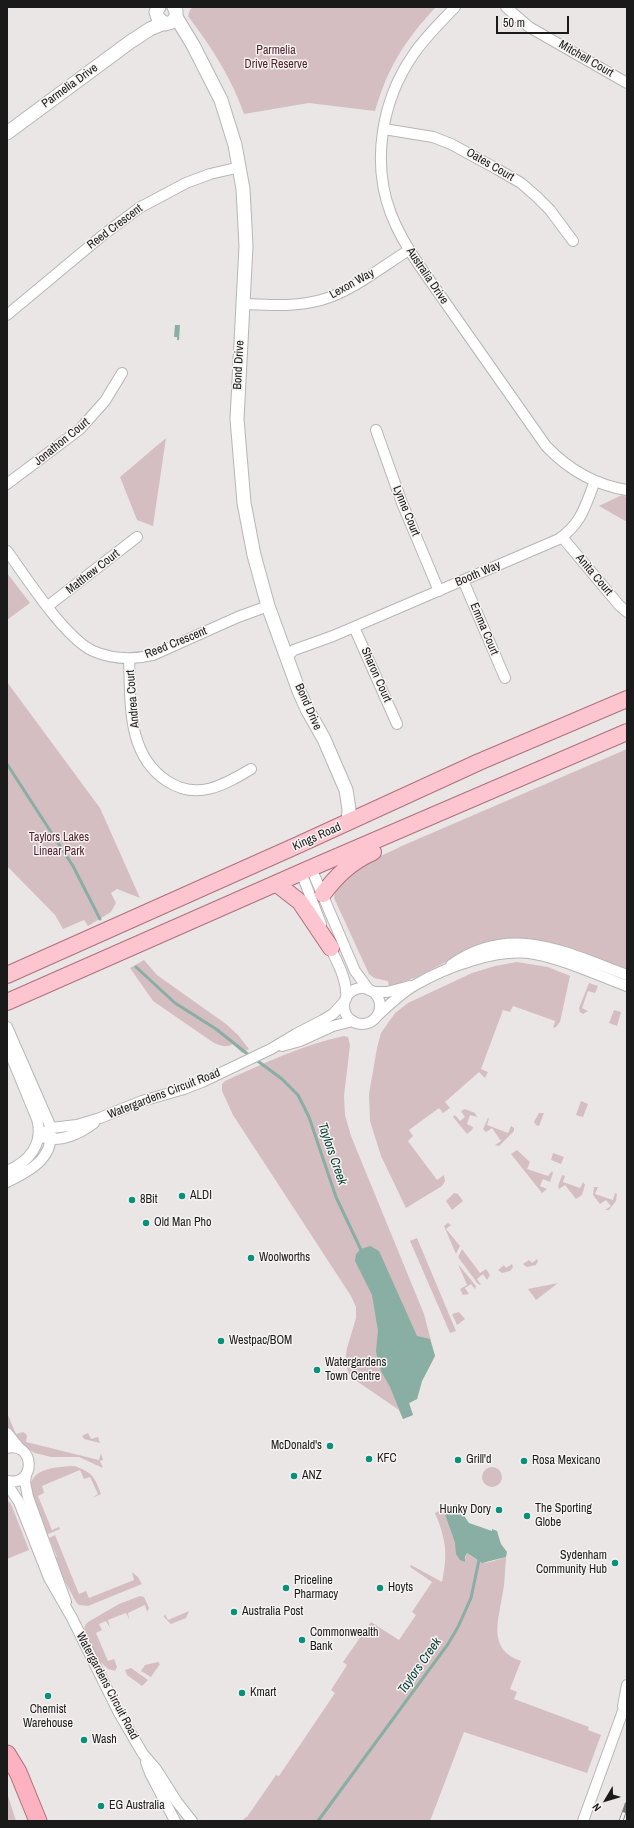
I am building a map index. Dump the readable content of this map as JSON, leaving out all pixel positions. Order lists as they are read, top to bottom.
{
  "streets": {
    "main road": ["Kings Road"],
    "street": [
      "Mitchell Court",
      "Parmelia Drive",
      "Oates Court",
      "Reed Crescent",
      "Australia Drive",
      "Lexon Way",
      "Bond Drive",
      "Jonathon Court",
      "Lynne Court",
      "Matthew Court",
      "Booth Way",
      "Anita Court",
      "Emma Court",
      "Sharon Court",
      "Andrea Court",
      "Watergardens Circuit Road"
    ]
  },
  "crossings": [
    ["Parmelia Drive", "Bond Drive"],
    ["Oates Court", "Australia Drive"],
    ["Reed Crescent", "Bond Drive"],
    ["Reed Crescent", "Matthew Court"],
    ["Reed Crescent", "Andrea Court"],
    ["Australia Drive", "Lexon Way"],
    ["Australia Drive", "Booth Way"],
    ["Lexon Way", "Bond Drive"],
    ["Bond Drive", "Booth Way"],
    ["Lynne Court", "Booth Way"],
    ["Booth Way", "Anita Court"],
    ["Booth Way", "Emma Court"],
    ["Booth Way", "Sharon Court"]
  ],
  "water": ["Taylors Creek"],
  "parks": ["Parmelia Drive Reserve", "Taylors Lakes Linear Park"],
  "places": [
    "ALDI",
    "8Bit",
    "Old Man Pho",
    "Woolworths",
    "Westpac/BOM",
    "Watergardens Town Centre",
    "McDonald's",
    "KFC",
    "Grill'd",
    "Rosa Mexicano",
    "ANZ",
    "Hunky Dory",
    "The Sporting Globe",
    "Sydenham Community Hub",
    "Priceline Pharmacy",
    "Hoyts",
    "Australia Post",
    "Commonwealth Bank",
    "Kmart",
    "Chemist Warehouse",
    "Wash",
    "EG Australia"
  ],
  "scale_bar": "50 m",
  "north": "bottom left"
}
